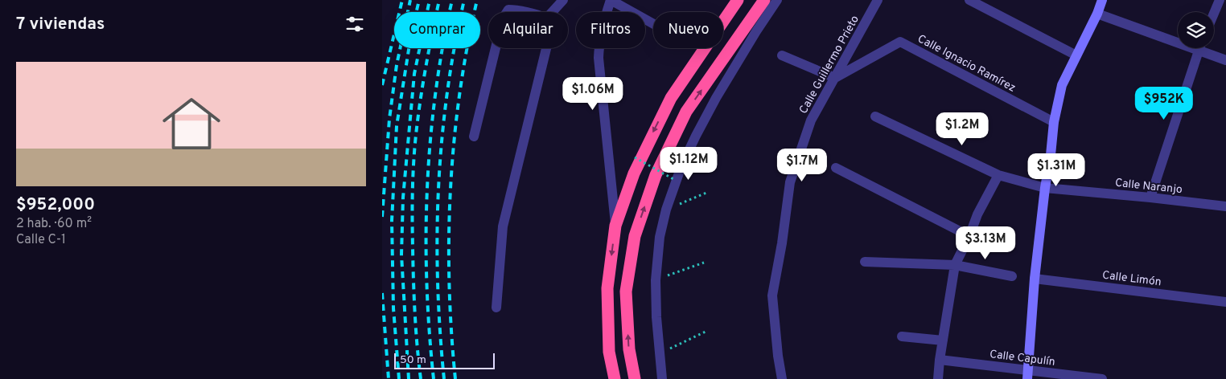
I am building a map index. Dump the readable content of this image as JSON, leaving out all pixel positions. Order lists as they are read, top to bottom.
{
  "streets": {
    "street": [
      "Calle Ignacio Ramírez",
      "Calle Guillermo Prieto",
      "Calle Naranjo",
      "Calle Limón",
      "Calle Capulín"
    ]
  },
  "crossings": [
    ["Calle Ignacio Ramírez", "Calle Guillermo Prieto"]
  ],
  "scale_bar": "50 m",
  "page": {
    "heading": "7 viviendas",
    "chip": [
      "Comprar",
      "Alquilar",
      "Filtros",
      "Nuevo"
    ],
    "list": [
      {
        "name": "$952,000",
        "note": "2 hab. · 60 m² · Calle C-1"
      }
    ],
    "price": [
      "$1.06M",
      "$952K",
      "$1.2M",
      "$1.12M",
      "$1.7M",
      "$1.31M",
      "$3.13M"
    ],
    "scale": "50 m"
  }
}
